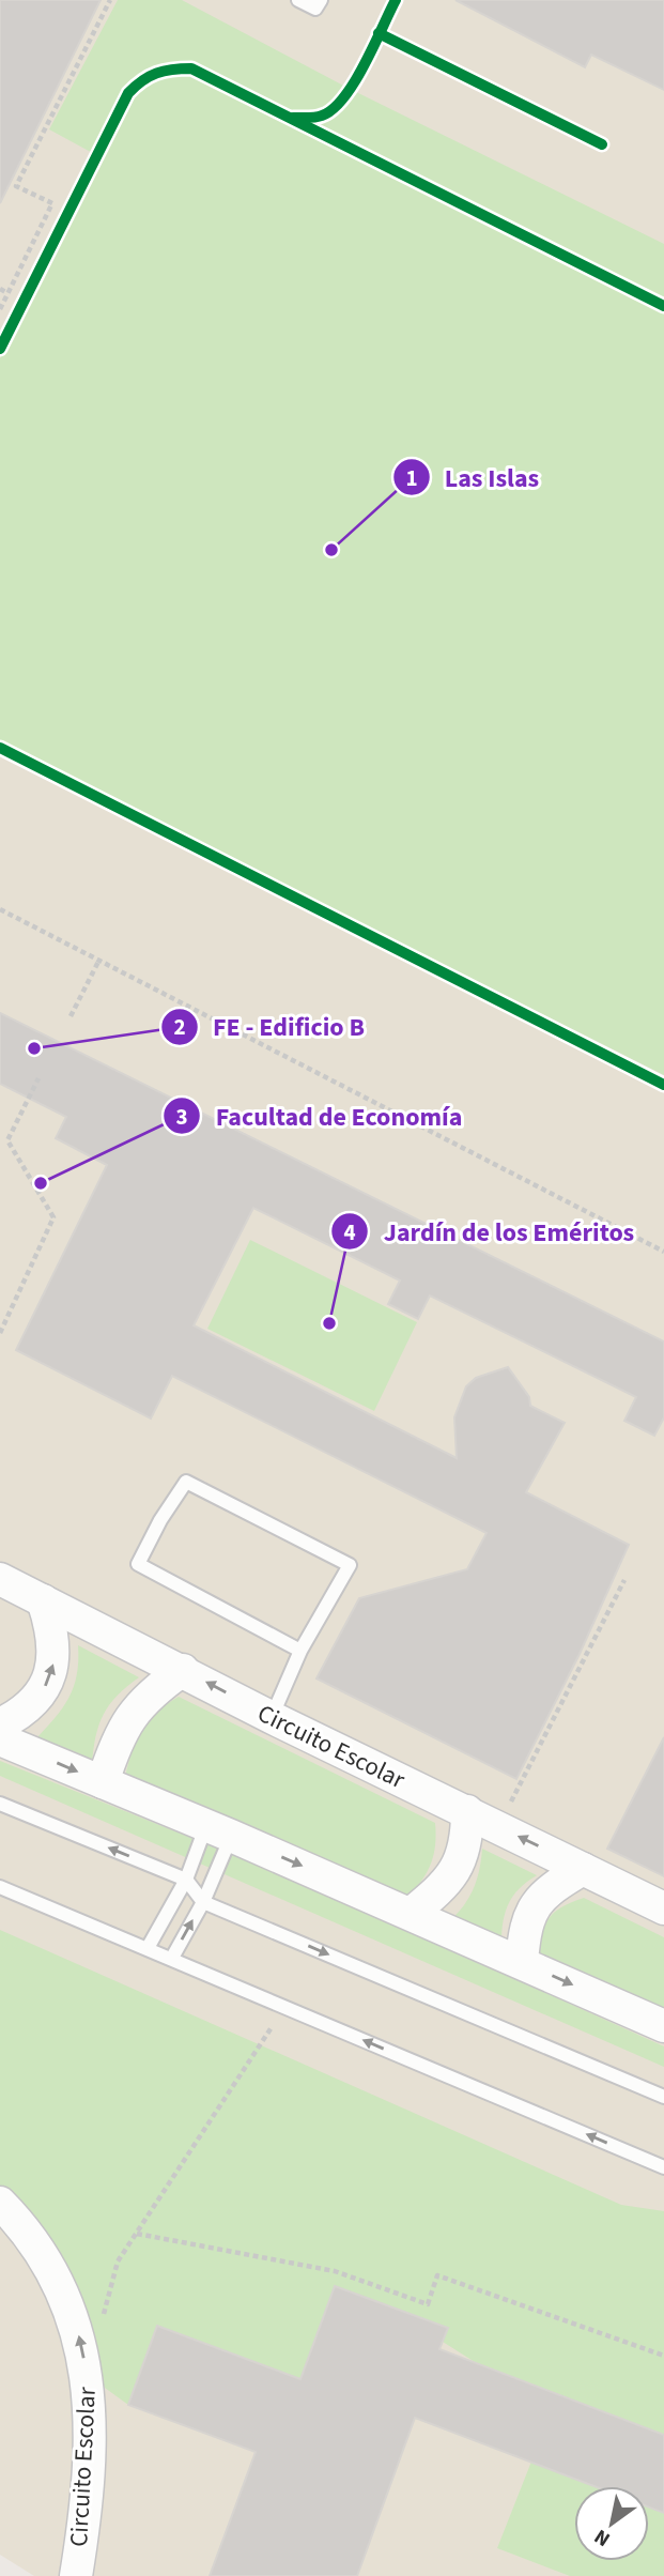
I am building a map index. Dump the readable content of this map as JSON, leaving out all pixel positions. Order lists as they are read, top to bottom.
{
  "streets": {
    "street": ["Circuito Escolar"]
  },
  "one_way": ["Circuito Escolar"],
  "places": [
    "Las Islas",
    "FE - Edificio B",
    "Facultad de Economía",
    "Jardín de los Eméritos"
  ],
  "north": "bottom left"
}
